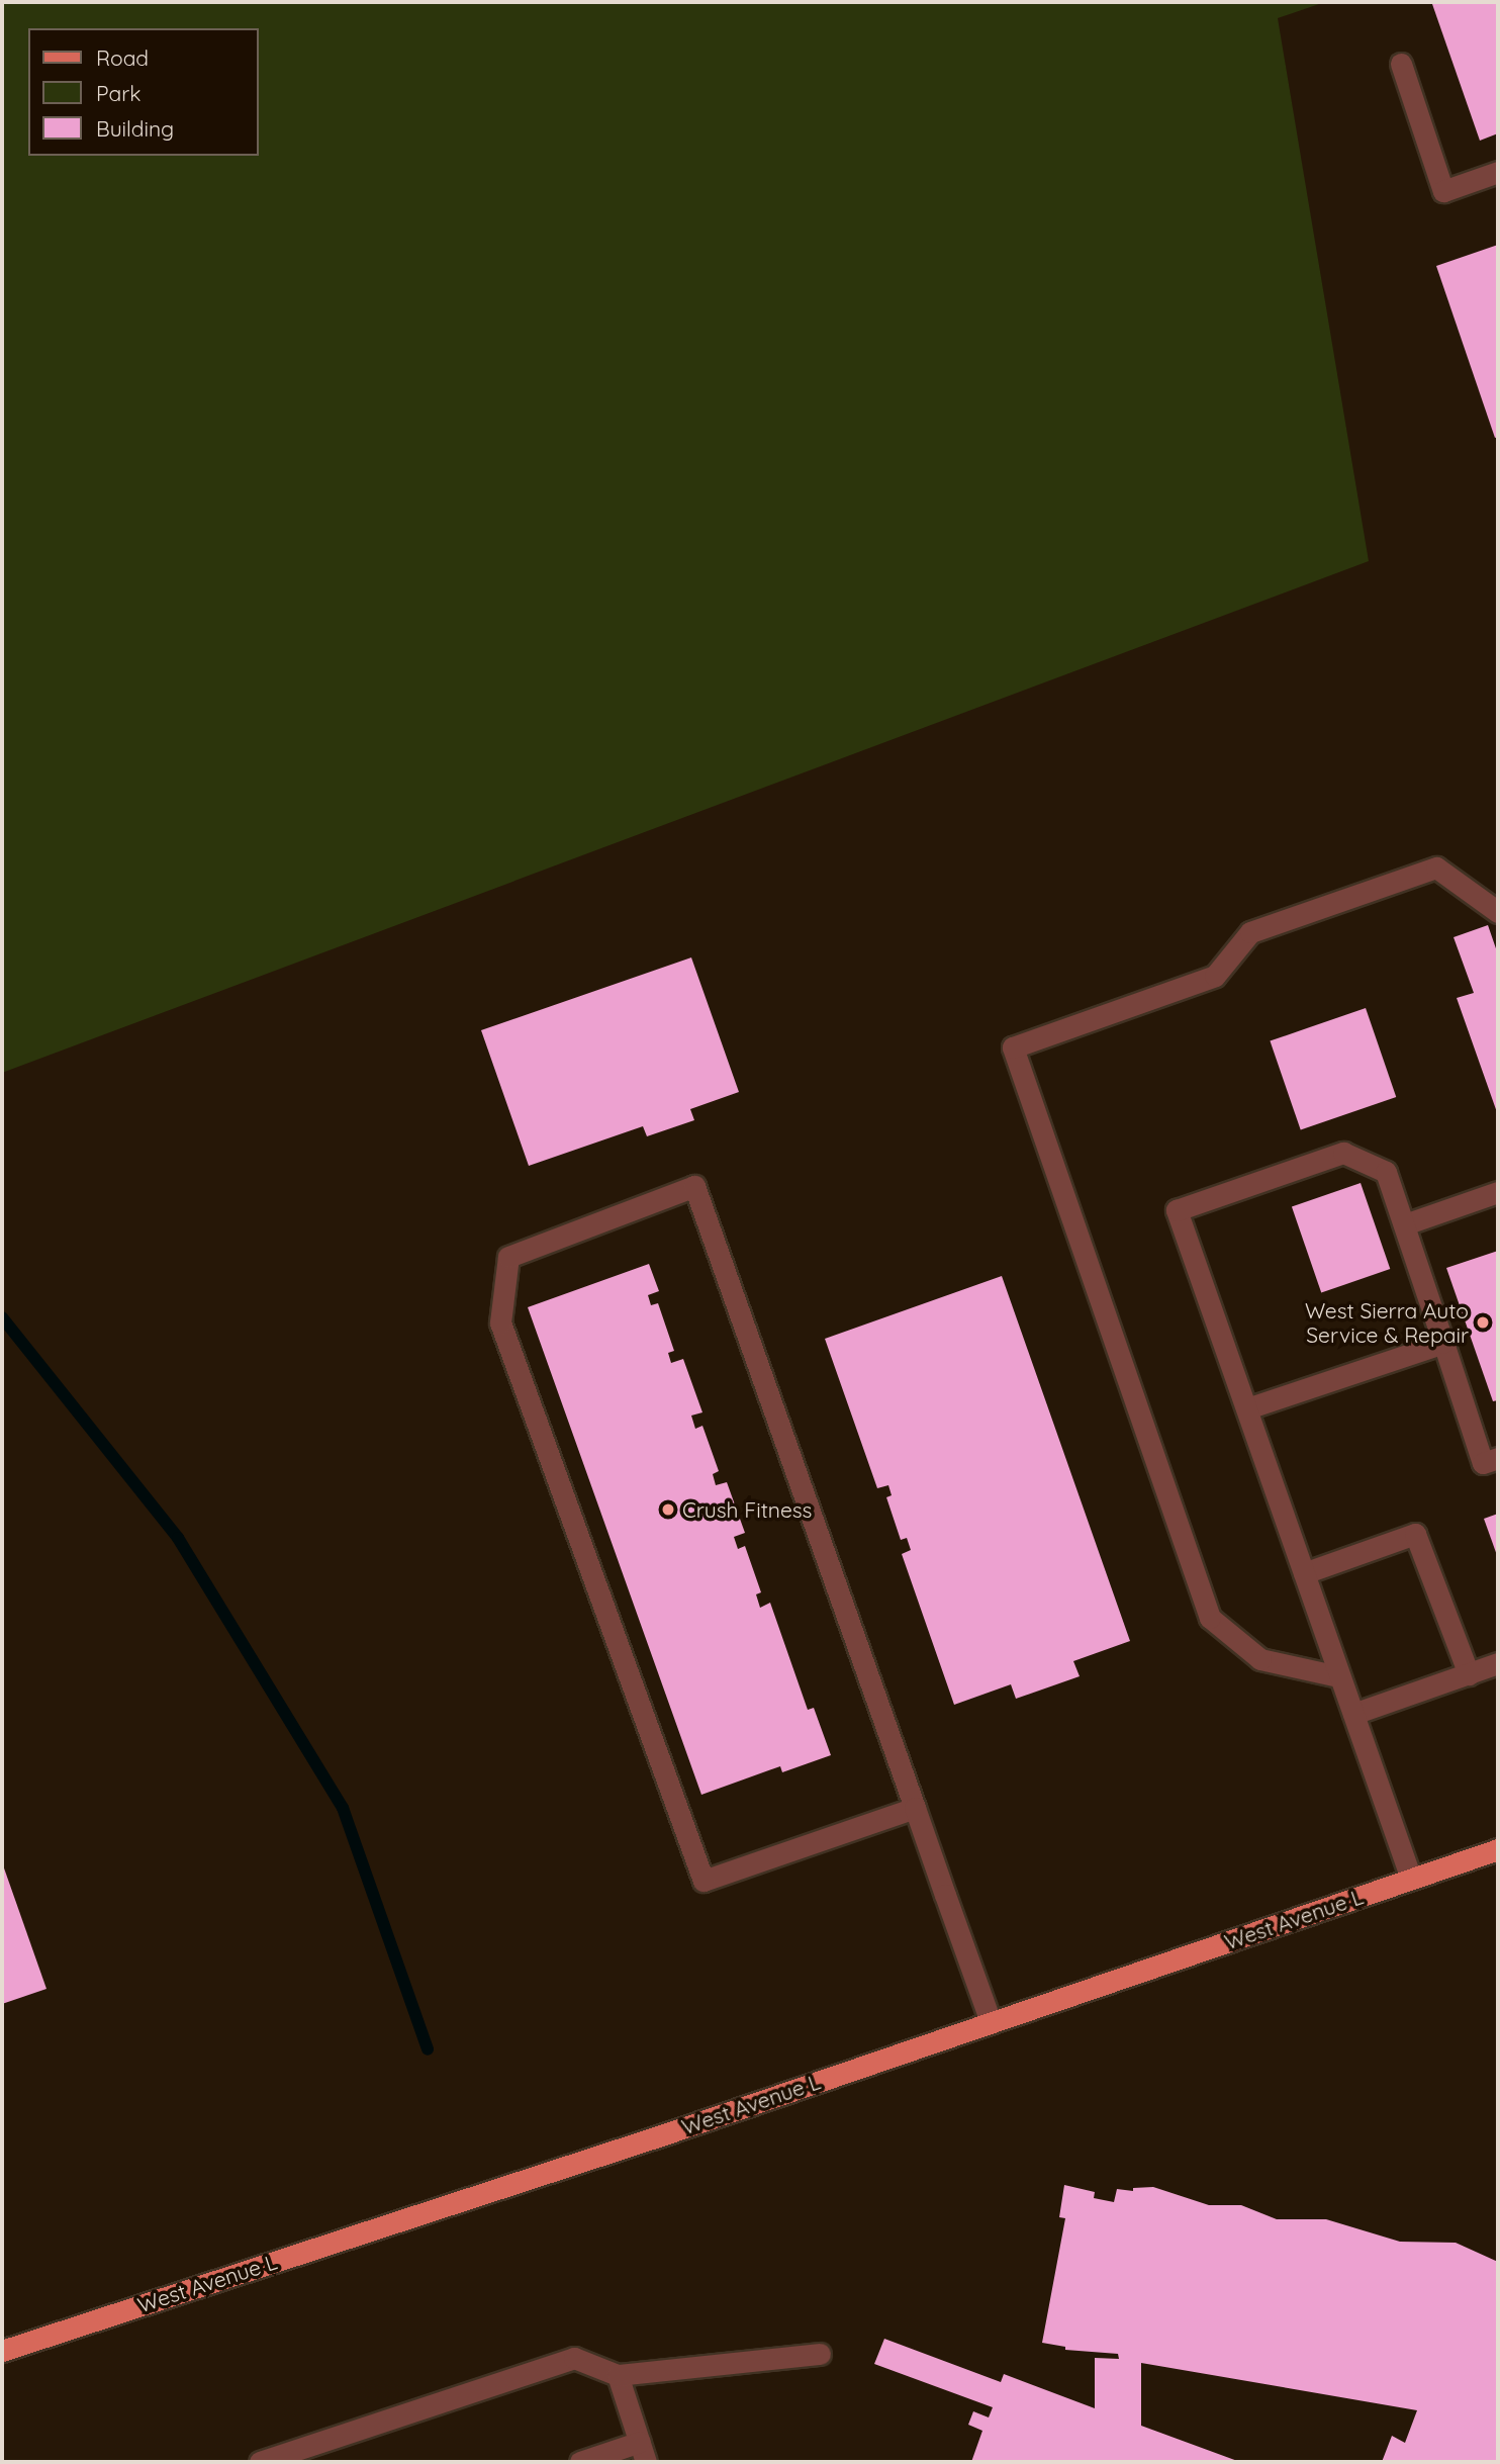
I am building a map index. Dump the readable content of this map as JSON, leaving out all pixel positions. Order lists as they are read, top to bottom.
{
  "streets": {
    "main road": ["West Avenue L"]
  },
  "places": ["West Sierra Auto Service & Repair", "Crush Fitness"],
  "legend": ["Road", "Park", "Building"]
}
